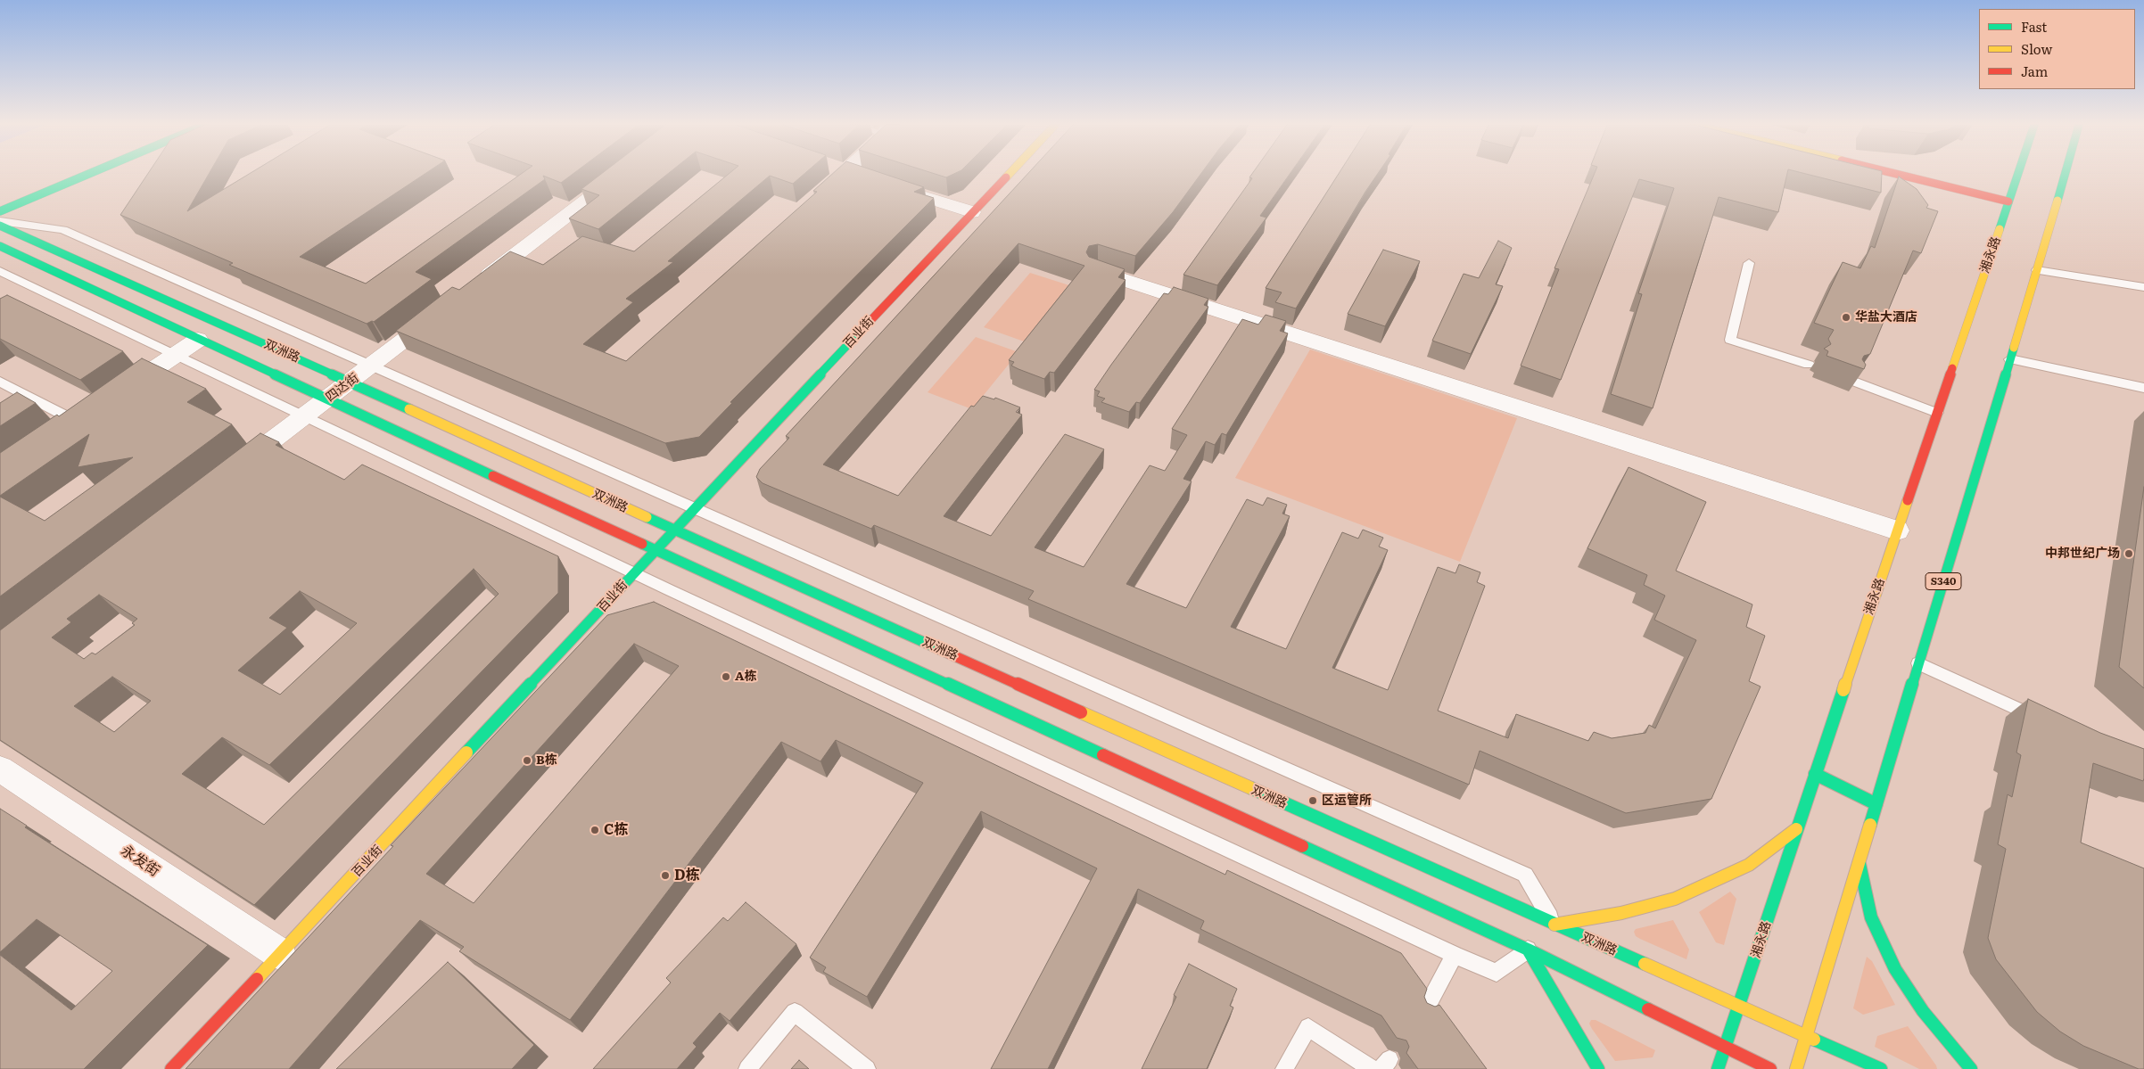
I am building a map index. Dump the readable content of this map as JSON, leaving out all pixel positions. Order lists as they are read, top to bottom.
{
  "streets": {
    "main road": [
      "湘永路",
      "百业街",
      "双洲路",
      "S340"
    ],
    "street": ["四达街", "永发街"]
  },
  "crossings": [
    ["湘永路", "双洲路"],
    ["百业街", "双洲路"],
    ["百业街", "永发街"],
    ["双洲路", "四达街"],
    ["双洲路", "S340"]
  ],
  "places": [
    "华盐大酒店",
    "中邦世纪广场",
    "A栋",
    "B栋",
    "区运管所",
    "C栋",
    "D栋"
  ],
  "legend": ["Fast", "Slow", "Jam"]
}
